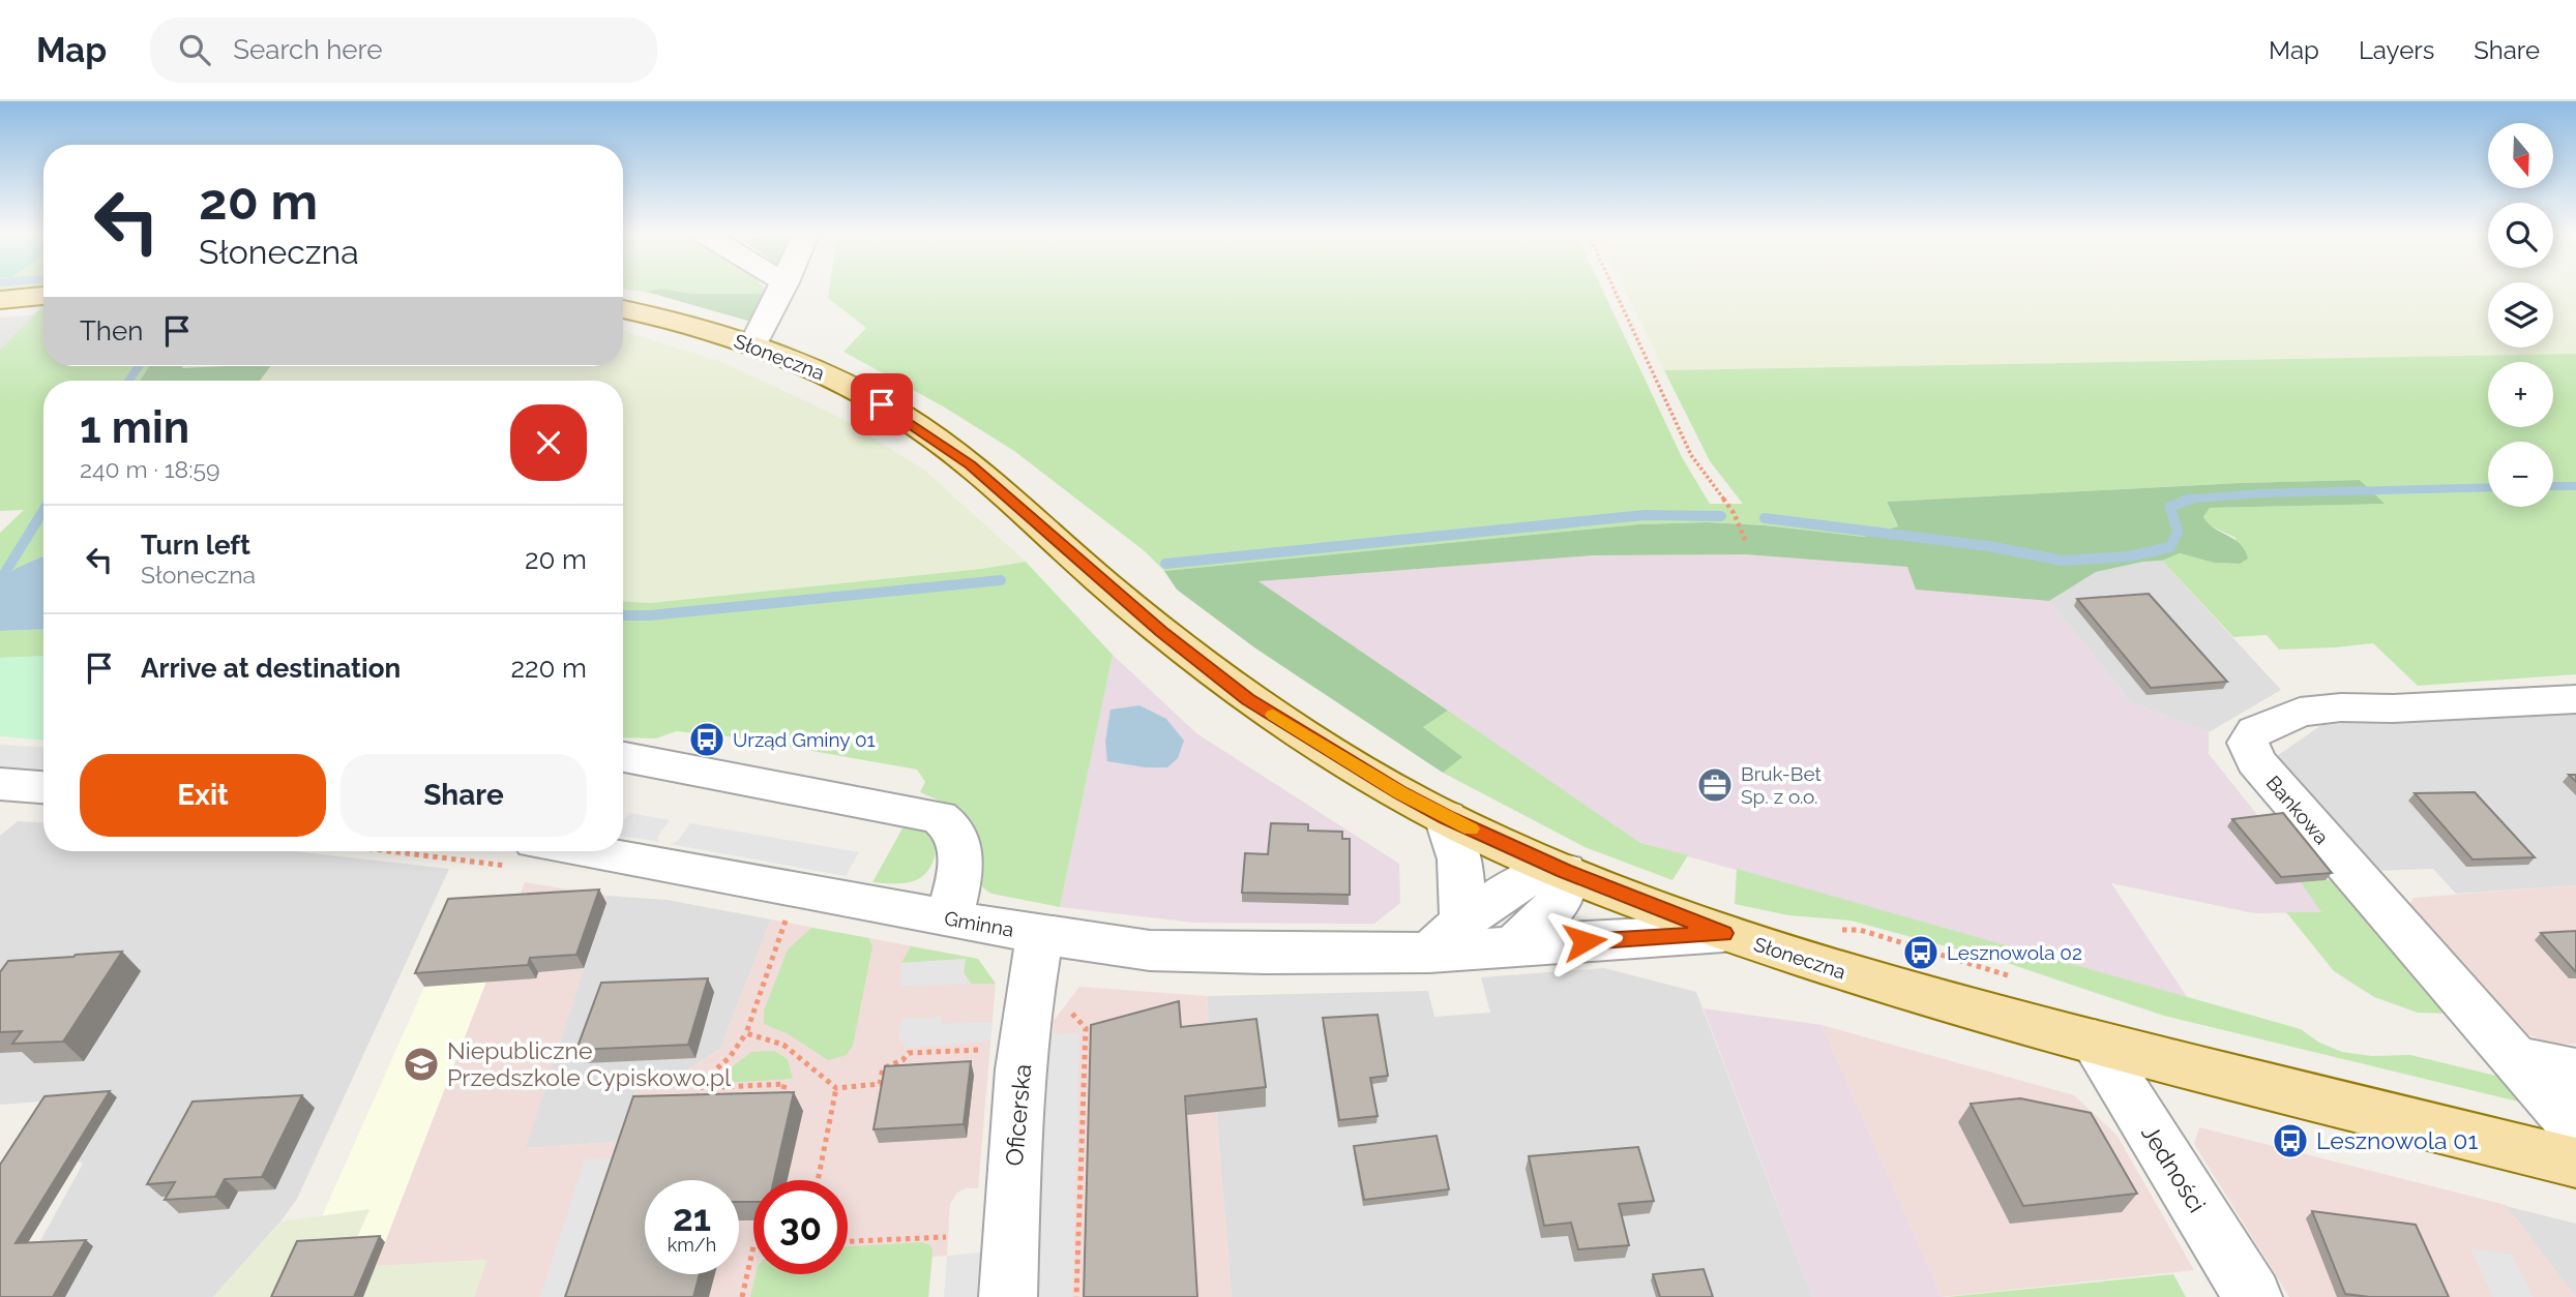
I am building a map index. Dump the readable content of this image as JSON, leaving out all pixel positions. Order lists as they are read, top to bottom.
{
  "streets": {
    "main road": ["Słoneczna"],
    "street": [
      "Bankowa",
      "Gminna",
      "Oficerska",
      "Jedności"
    ]
  },
  "crossings": [
    ["Słoneczna", "Gminna"],
    ["Słoneczna", "Jedności"],
    ["Gminna", "Oficerska"]
  ],
  "places": {
    "bus stop": ["Urząd Gminy 01", "Lesznowola 02", "Lesznowola 01"],
    "office": ["Bruk-Bet Sp. z o.o."],
    "school or university": ["Niepubliczne Przedszkole Cypiskowo.pl"]
  },
  "north": "bottom",
  "page": {
    "header": "Map",
    "search": "Search here",
    "nav": ["Map", "Layers", "Share"],
    "map_buttons": ["+", "−"],
    "turn": ["20 m", "Słoneczna"],
    "then": "Then",
    "heading": ["1 min", "240 m · 18:59"],
    "list": [
      {
        "name": "Turn left",
        "note": "Słoneczna",
        "value": "20 m"
      },
      {
        "name": "Arrive at destination",
        "value": "220 m"
      }
    ],
    "buttons": ["Exit", "Share"],
    "speed": "21 km/h",
    "limit": "30"
  }
}
